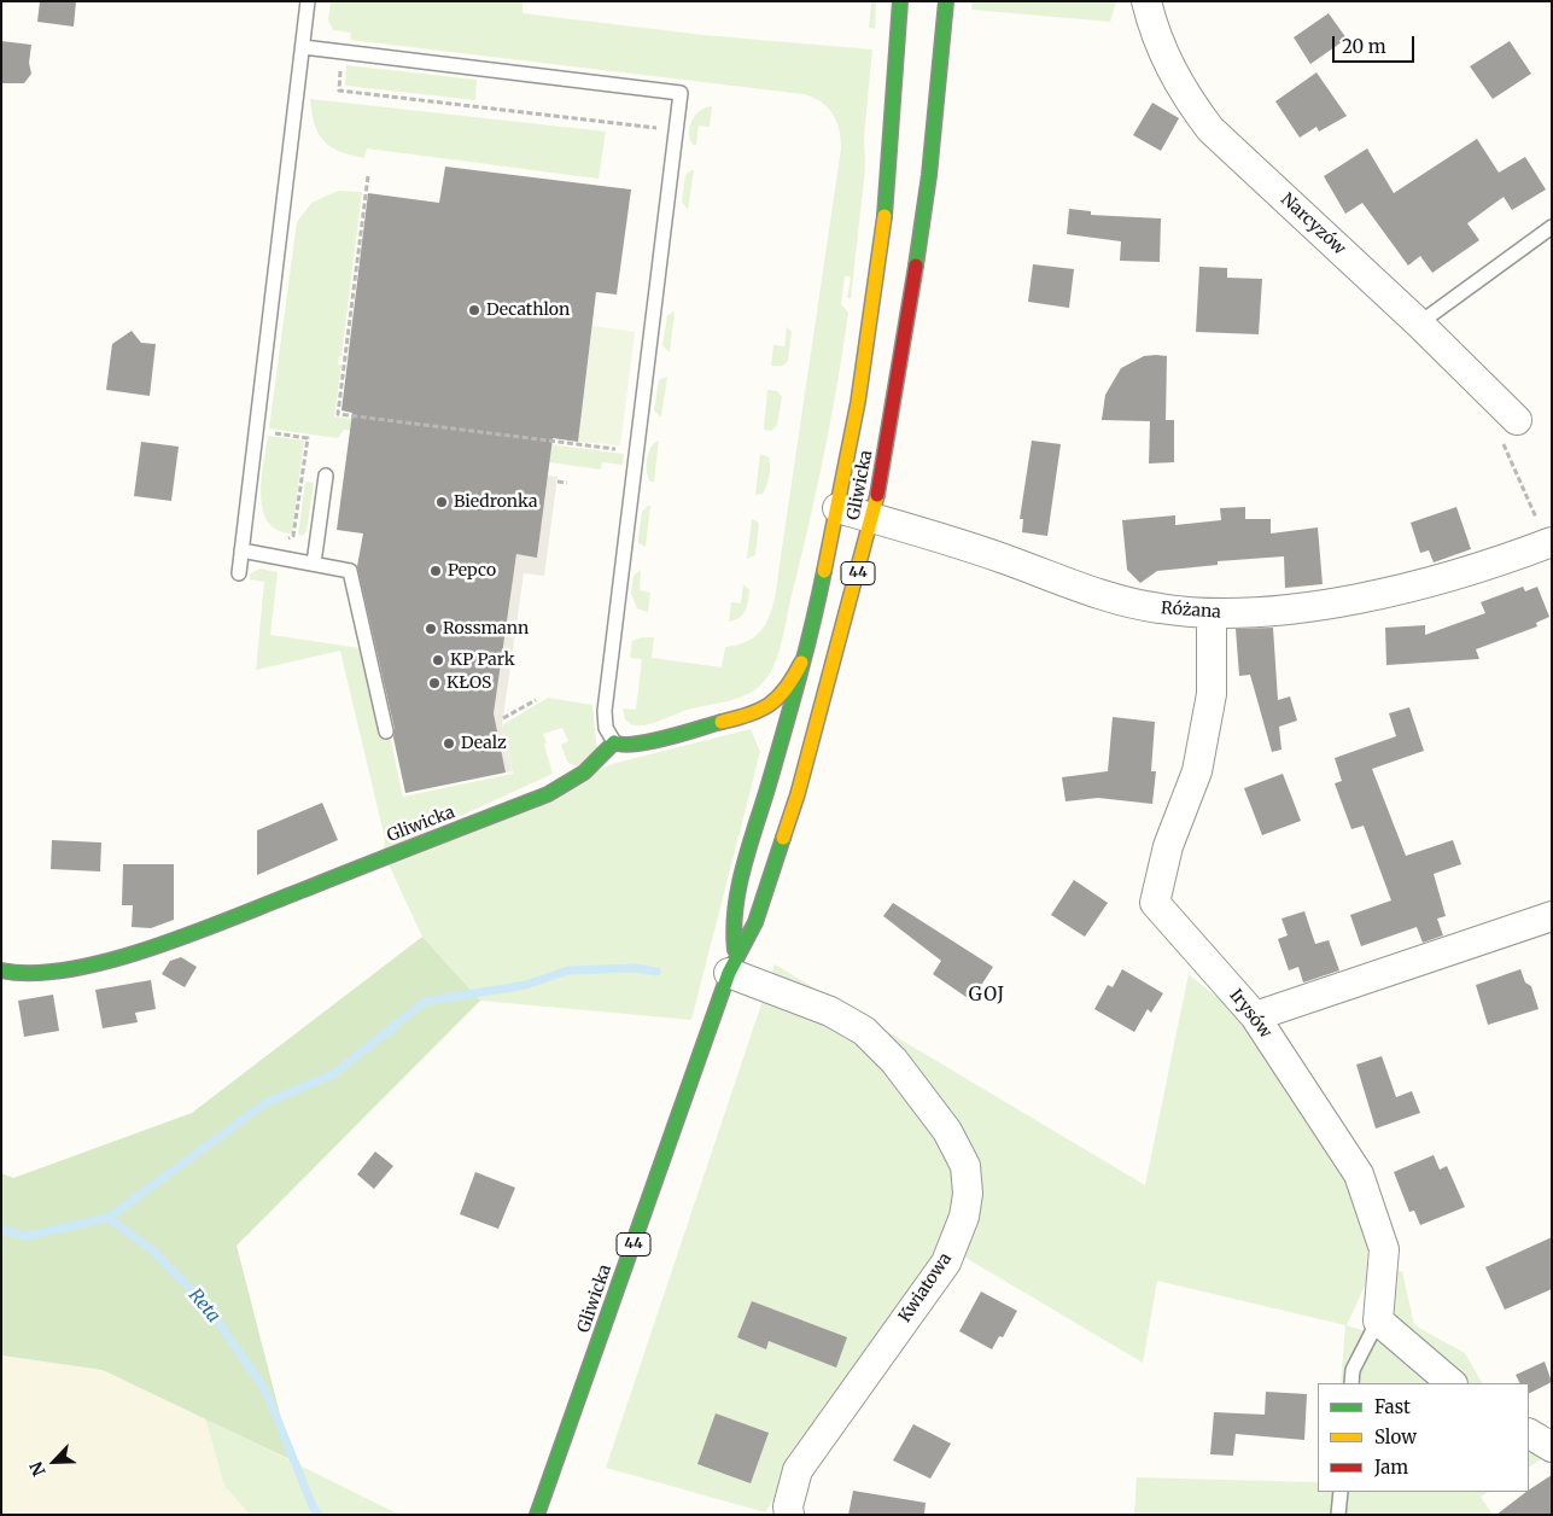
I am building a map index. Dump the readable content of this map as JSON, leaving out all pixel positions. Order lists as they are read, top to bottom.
{
  "streets": {
    "main road": ["Gliwicka", "44"],
    "street": [
      "Narcyzów",
      "Różana",
      "Irysów",
      "Kwiatowa"
    ]
  },
  "crossings": [
    ["Gliwicka", "Różana"],
    ["Gliwicka", "Kwiatowa"],
    ["Różana", "Irysów"]
  ],
  "districts": ["GOJ"],
  "water": ["Reta"],
  "places": [
    "Decathlon",
    "Biedronka",
    "Pepco",
    "Rossmann",
    "KP Park",
    "KŁOS",
    "Dealz"
  ],
  "legend": ["Fast", "Slow", "Jam"],
  "scale_bar": "20 m",
  "north": "bottom left"
}
